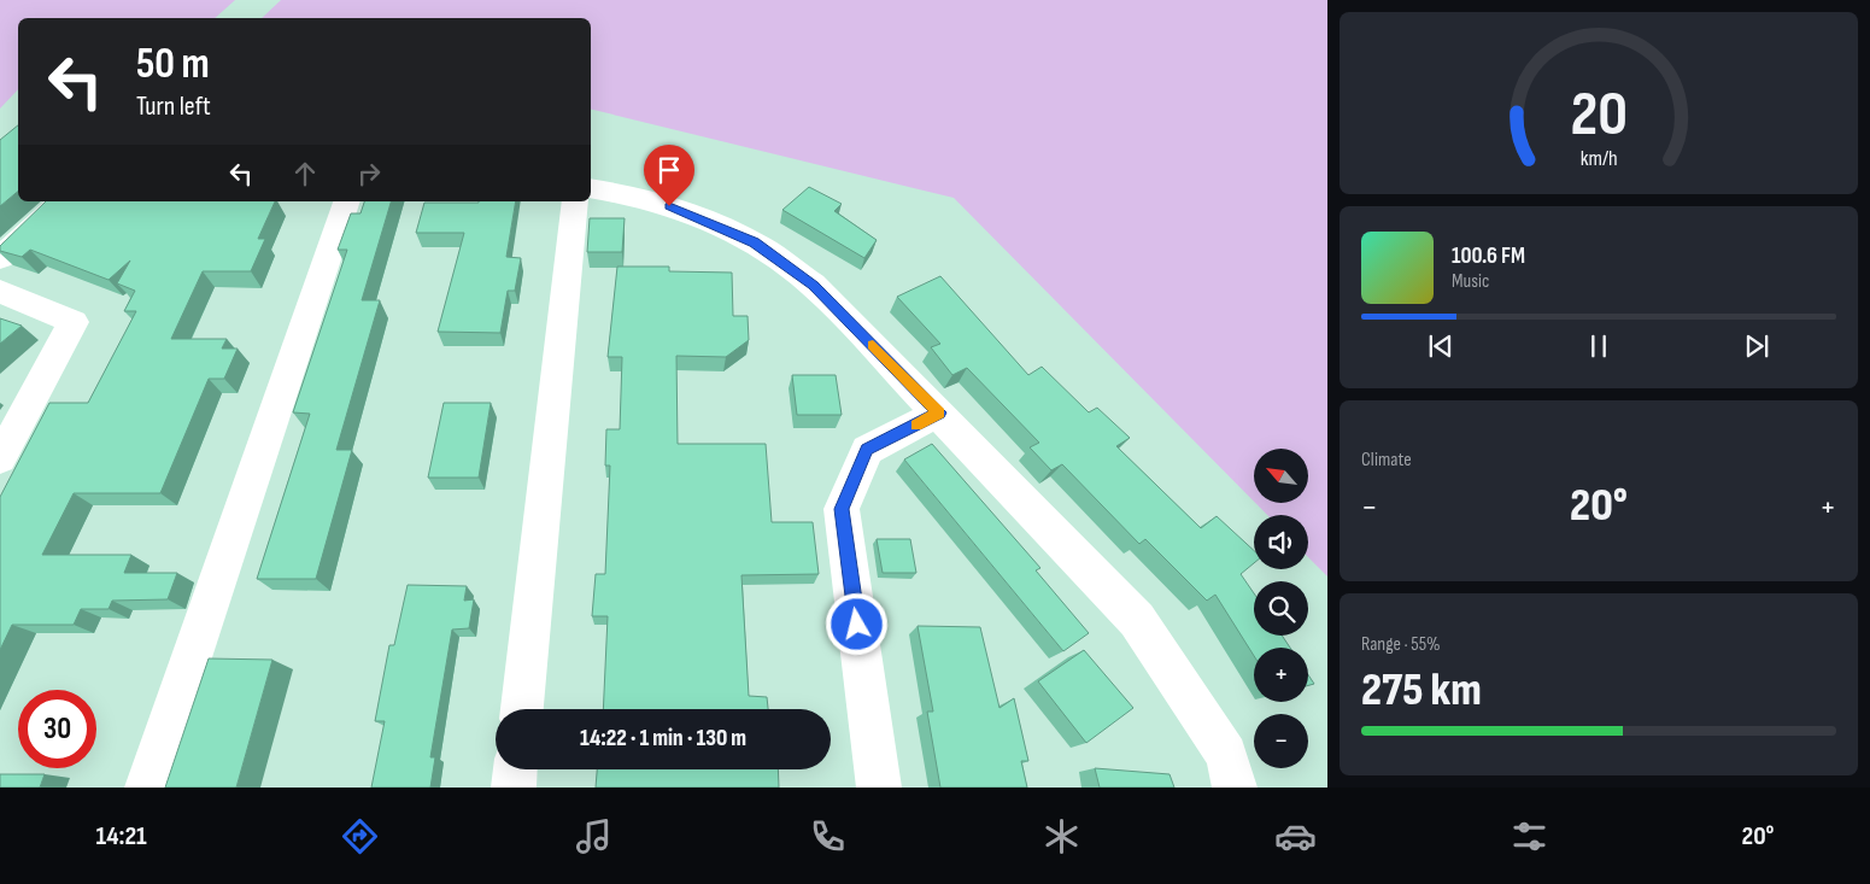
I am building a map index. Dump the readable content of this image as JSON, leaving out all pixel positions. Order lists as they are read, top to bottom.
{
  "north": "top left",
  "page": {
    "turn": ["50 m", "Turn left"],
    "song": ["100.6 FM", "Music"],
    "tile": [
      "Climate",
      ["Range · 55%", "275 km"]
    ],
    "map_buttons": ["+", "−"],
    "heat": ["−", "20°", "+"],
    "limit": "30",
    "trip": "14:22 · 1 min · 130 m",
    "tabs": ["14:21", "20°"],
    "gauge": ["20", "km/h"]
  }
}
